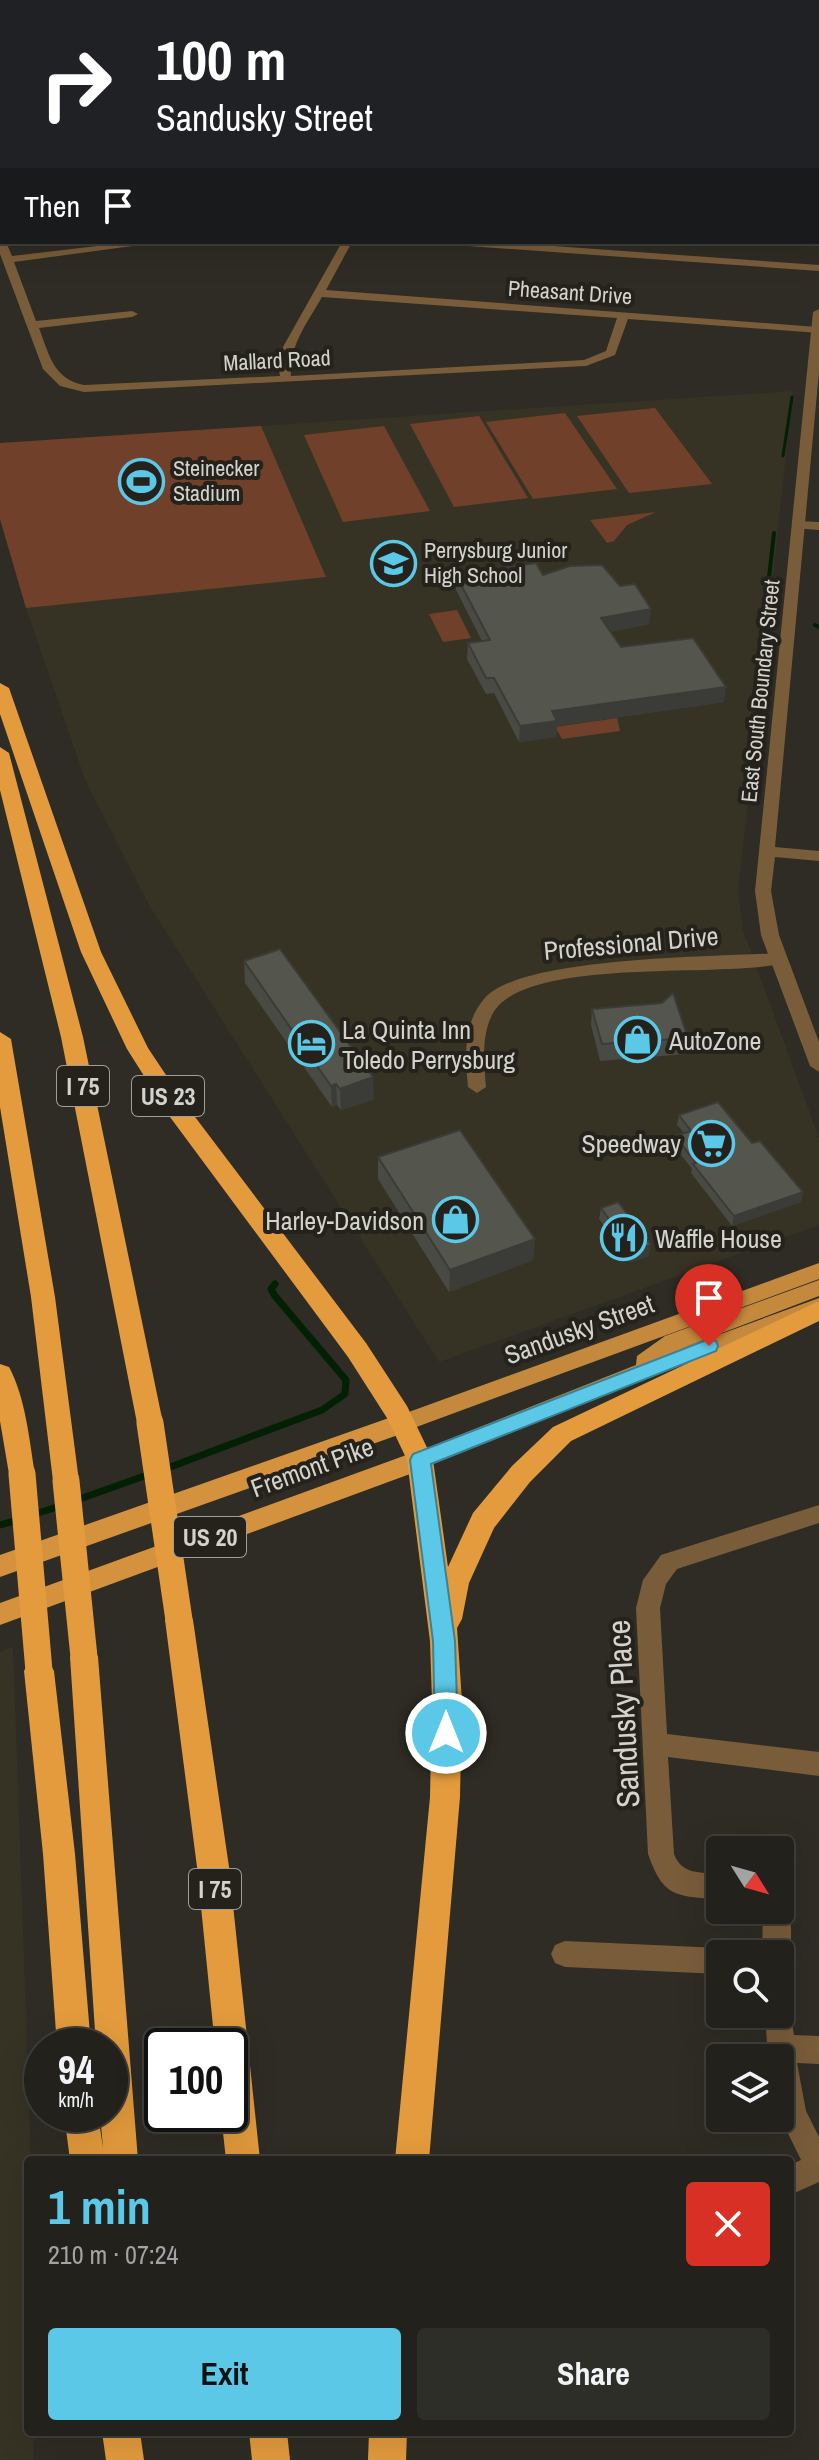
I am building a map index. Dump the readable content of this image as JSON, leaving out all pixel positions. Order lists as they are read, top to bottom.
{
  "streets": {
    "highway": [
      "I 75",
      "US 23",
      "Fremont Pike",
      "US 20"
    ],
    "main road": ["Sandusky Street"],
    "street": [
      "Pheasant Drive",
      "Mallard Road",
      "East South Boundary Street",
      "Professional Drive",
      "Sandusky Place"
    ]
  },
  "crossings": [
    ["Pheasant Drive", "Mallard Road"],
    ["Pheasant Drive", "East South Boundary Street"],
    ["East South Boundary Street", "Professional Drive"],
    ["US 23", "Sandusky Street"],
    ["US 23", "Fremont Pike"],
    ["US 23", "US 20"],
    ["Sandusky Street", "Fremont Pike"],
    ["Fremont Pike", "US 20"]
  ],
  "places": {
    "sports": ["Steinecker Stadium"],
    "school or university": ["Perrysburg Junior High School"],
    "shop": ["AutoZone", "Harley-Davidson"],
    "hotel": ["La Quinta Inn Toledo Perrysburg"],
    "supermarket": ["Speedway"],
    "restaurant": ["Waffle House"]
  },
  "north": "bottom right",
  "page": {
    "turn": ["100 m", "Sandusky Street"],
    "then": "Then",
    "speed": "94 km/h",
    "limit": "100",
    "heading": ["1 min", "210 m · 07:24"],
    "buttons": ["Exit", "Share"]
  }
}
